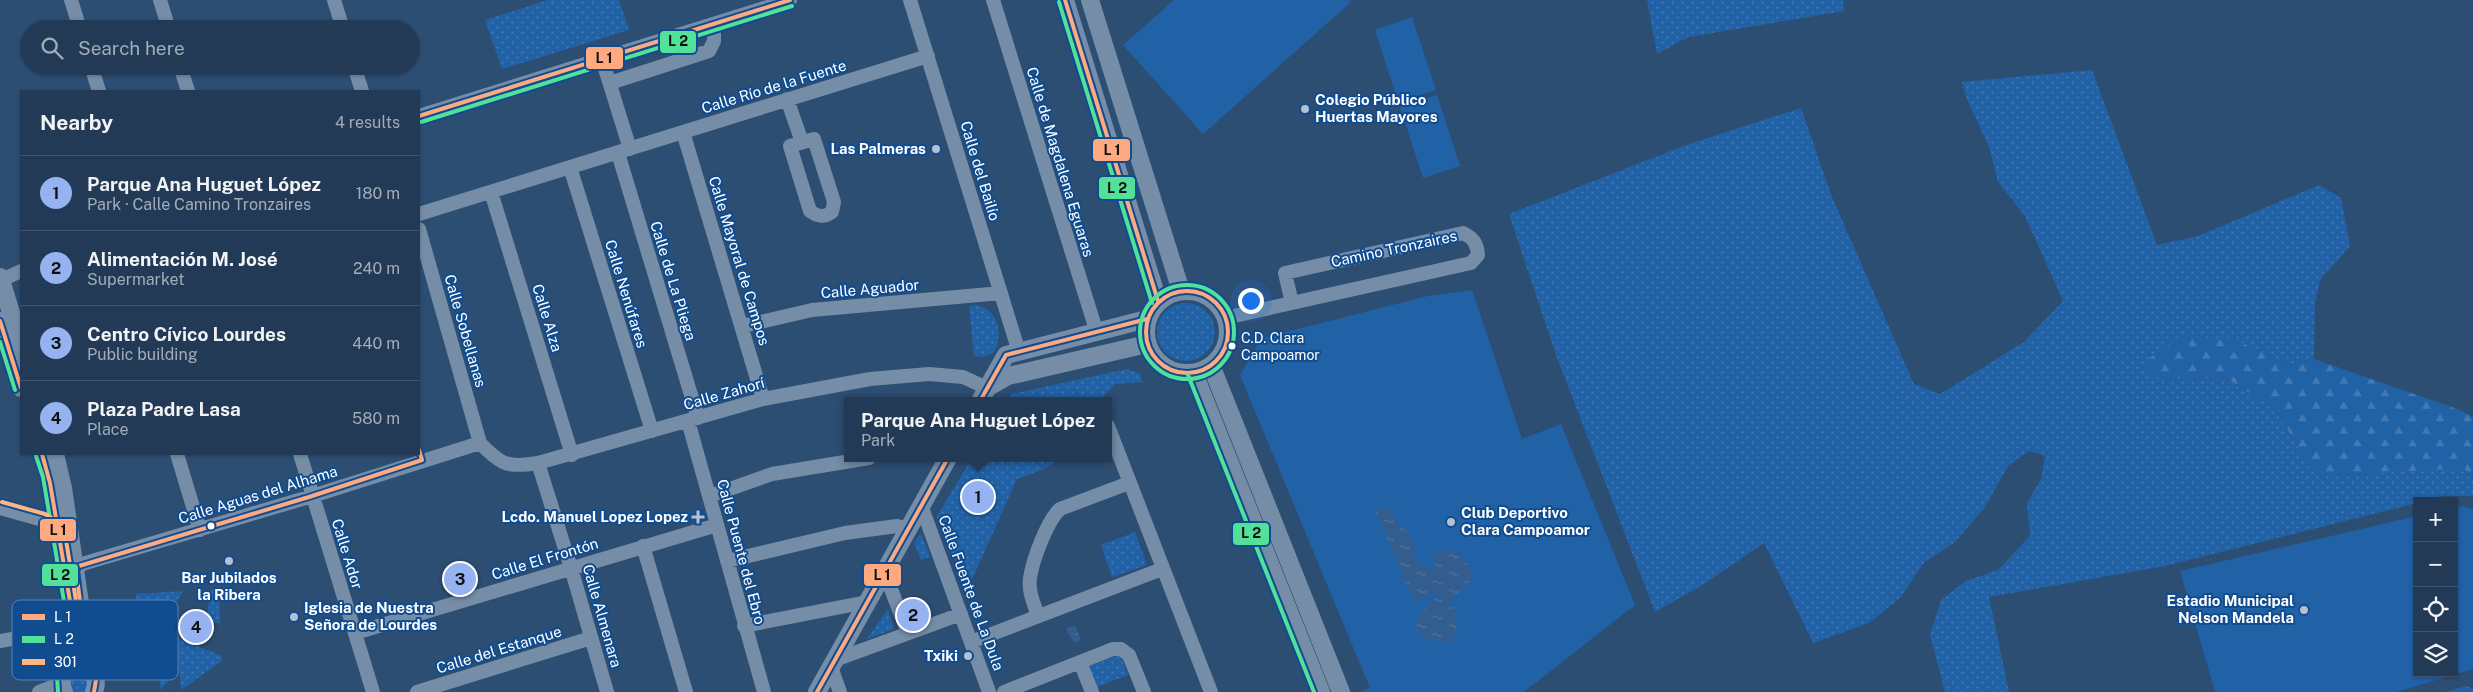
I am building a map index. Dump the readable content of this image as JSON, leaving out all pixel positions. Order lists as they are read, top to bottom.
{
  "streets": {
    "street": [
      "Calle Río de la Fuente",
      "Calle de Magdalena Eguaras",
      "Calle del Bailío",
      "Camino Tronzaires",
      "Calle Mayoral de Campos",
      "Calle de La Pliega",
      "Calle Aguador",
      "Calle Nenúfares",
      "Calle Alza",
      "Calle Sobellanas",
      "Calle Zahorí",
      "Calle Aguas del Alhama",
      "Calle Puente del Ebro",
      "Calle Ador",
      "Calle El Frontón",
      "Calle Fuente de La Dula",
      "Calle Almenara",
      "Calle del Estanque"
    ]
  },
  "crossings": [
    ["Calle Río de la Fuente", "Calle del Bailío"],
    ["Calle Río de la Fuente", "Calle Mayoral de Campos"],
    ["Calle Río de la Fuente", "Calle de La Pliega"],
    ["Calle Río de la Fuente", "Calle Nenúfares"],
    ["Calle Río de la Fuente", "Calle Alza"],
    ["Calle del Bailío", "Calle Aguador"],
    ["Calle Mayoral de Campos", "Calle Aguador"],
    ["Calle Mayoral de Campos", "Calle Zahorí"],
    ["Calle de La Pliega", "Calle Zahorí"],
    ["Calle de La Pliega", "Calle Puente del Ebro"],
    ["Calle Nenúfares", "Calle Zahorí"],
    ["Calle Alza", "Calle Zahorí"],
    ["Calle Sobellanas", "Calle Zahorí"],
    ["Calle Sobellanas", "Calle Aguas del Alhama"],
    ["Calle Zahorí", "Calle Aguas del Alhama"],
    ["Calle Zahorí", "Calle Puente del Ebro"],
    ["Calle Zahorí", "Calle Almenara"],
    ["Calle Aguas del Alhama", "Calle Ador"],
    ["Calle Puente del Ebro", "Calle El Frontón"],
    ["Calle Ador", "Calle El Frontón"],
    ["Calle El Frontón", "Calle Almenara"],
    ["Calle Almenara", "Calle del Estanque"]
  ],
  "places": {
    "other": [
      "Colegio Público Huertas Mayores",
      "Las Palmeras",
      "C.D. Clara Campoamor",
      "Club Deportivo Clara Campoamor",
      "Bar Jubilados la Ribera",
      "Estadio Municipal Nelson Mandela",
      "Iglesia de Nuestra Señora de Lourdes",
      "Txiki"
    ],
    "health": ["Lcdo. Manuel Lopez Lopez"]
  },
  "lines": ["transit line 301"],
  "legend": ["L 1", "L 2", "301"],
  "page": {
    "search": "Search here",
    "heading": ["Nearby", "4 results"],
    "list": [
      {
        "mark": "1",
        "name": "Parque Ana Huguet López",
        "note": "Park · Calle Camino Tronzaires",
        "value": "180 m"
      },
      {
        "mark": "2",
        "name": "Alimentación M. José",
        "note": "Supermarket",
        "value": "240 m"
      },
      {
        "mark": "3",
        "name": "Centro Cívico Lourdes",
        "note": "Public building",
        "value": "440 m"
      },
      {
        "mark": "4",
        "name": "Plaza Padre Lasa",
        "note": "Place",
        "value": "580 m"
      }
    ],
    "popup": ["Parque Ana Huguet López", "Park"],
    "pins": [
      "1",
      "3",
      "2",
      "4"
    ],
    "map_buttons": ["+", "−"]
  }
}
